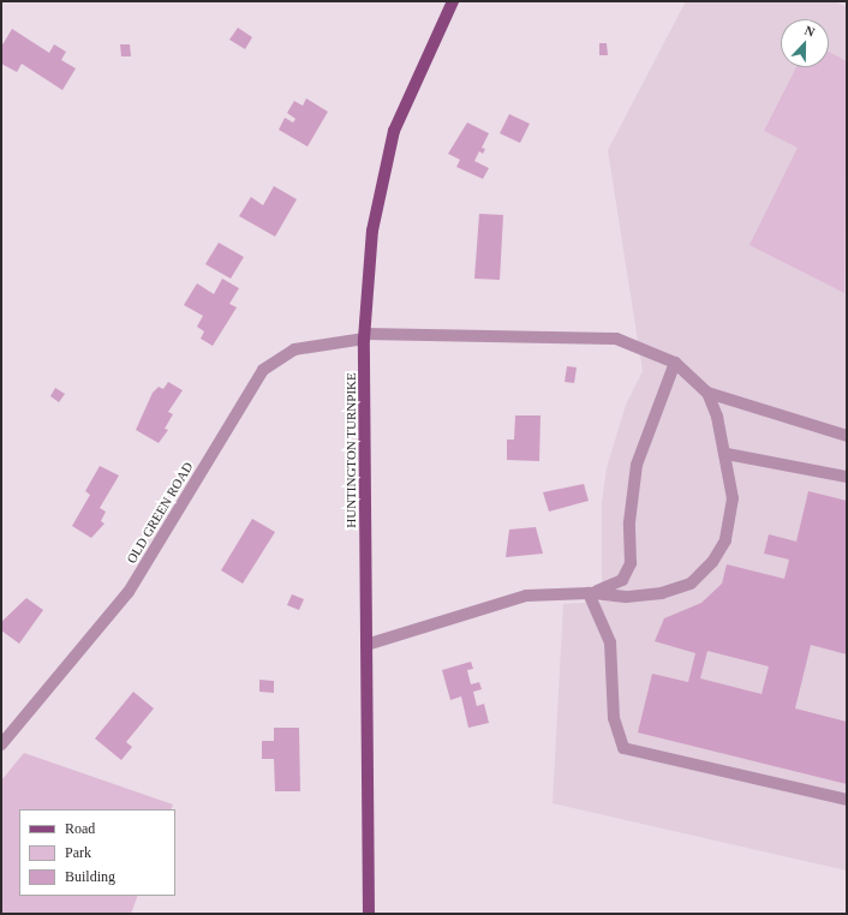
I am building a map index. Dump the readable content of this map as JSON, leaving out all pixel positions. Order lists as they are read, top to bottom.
{
  "streets": {
    "main road": ["HUNTINGTON TURNPIKE"],
    "street": ["OLD GREEN ROAD"]
  },
  "crossings": [
    ["HUNTINGTON TURNPIKE", "OLD GREEN ROAD"]
  ],
  "legend": ["Road", "Park", "Building"],
  "north": "top"
}
